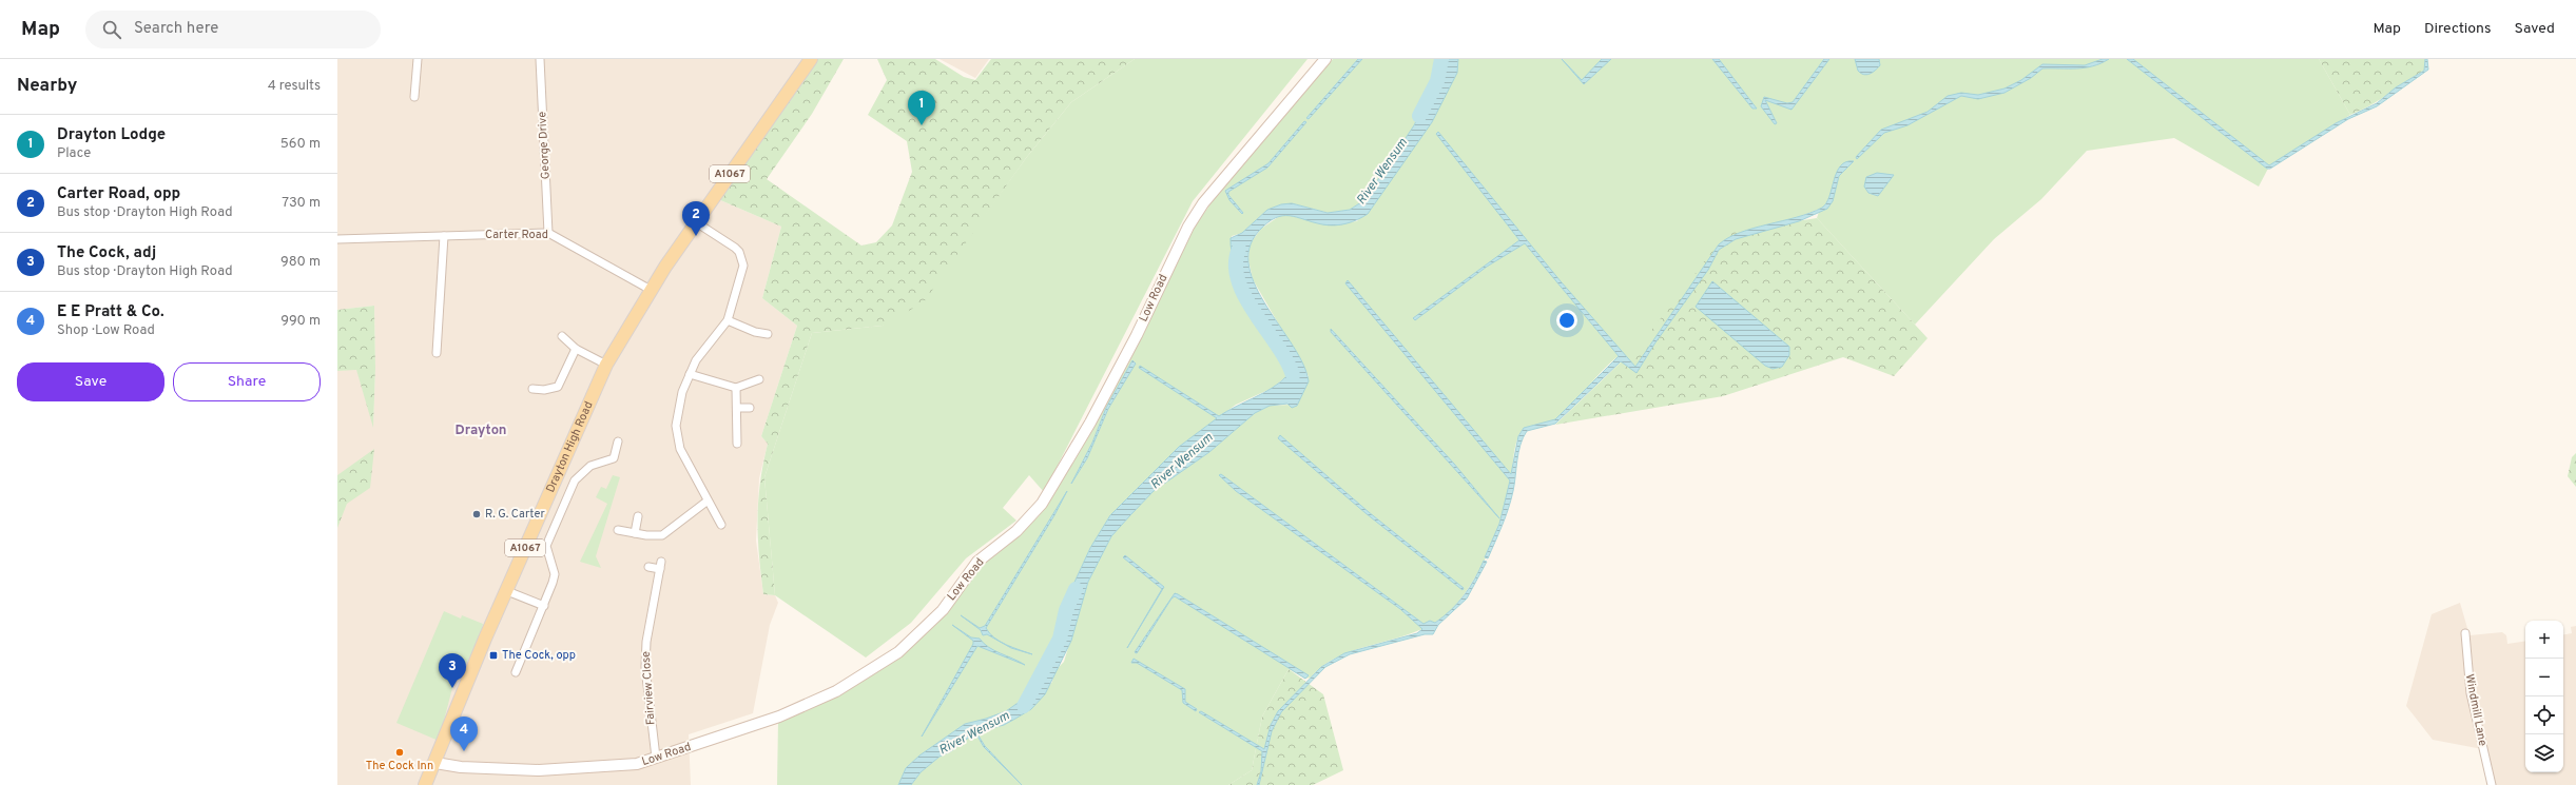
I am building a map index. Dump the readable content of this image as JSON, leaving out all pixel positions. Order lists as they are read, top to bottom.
{
  "streets": {
    "main road": ["A1067", "Drayton High Road"],
    "street": [
      "George Drive",
      "Carter Road",
      "Low Road",
      "Fairview Close",
      "Windmill Lane"
    ]
  },
  "crossings": [
    ["George Drive", "Carter Road"],
    ["Carter Road", "Drayton High Road"],
    ["Low Road", "Drayton High Road"],
    ["Low Road", "Fairview Close"]
  ],
  "districts": ["Drayton"],
  "water": ["River Wensum"],
  "places": {
    "other": ["R. G. Carter", "The Cock Inn"],
    "transit": ["The Cock, opp"]
  },
  "page": {
    "header": "Map",
    "search": "Search here",
    "nav": ["Map", "Directions", "Saved"],
    "heading": ["Nearby", "4 results"],
    "pins": [
      "1",
      "2",
      "3",
      "4"
    ],
    "list": [
      {
        "mark": "1",
        "name": "Drayton Lodge",
        "note": "Place",
        "value": "560 m"
      },
      {
        "mark": "2",
        "name": "Carter Road, opp",
        "note": "Bus stop · Drayton High Road",
        "value": "730 m"
      },
      {
        "mark": "3",
        "name": "The Cock, adj",
        "note": "Bus stop · Drayton High Road",
        "value": "980 m"
      },
      {
        "mark": "4",
        "name": "E E Pratt & Co.",
        "note": "Shop · Low Road",
        "value": "990 m"
      }
    ],
    "buttons": ["Save", "Share"],
    "map_buttons": ["+", "−"]
  }
}
